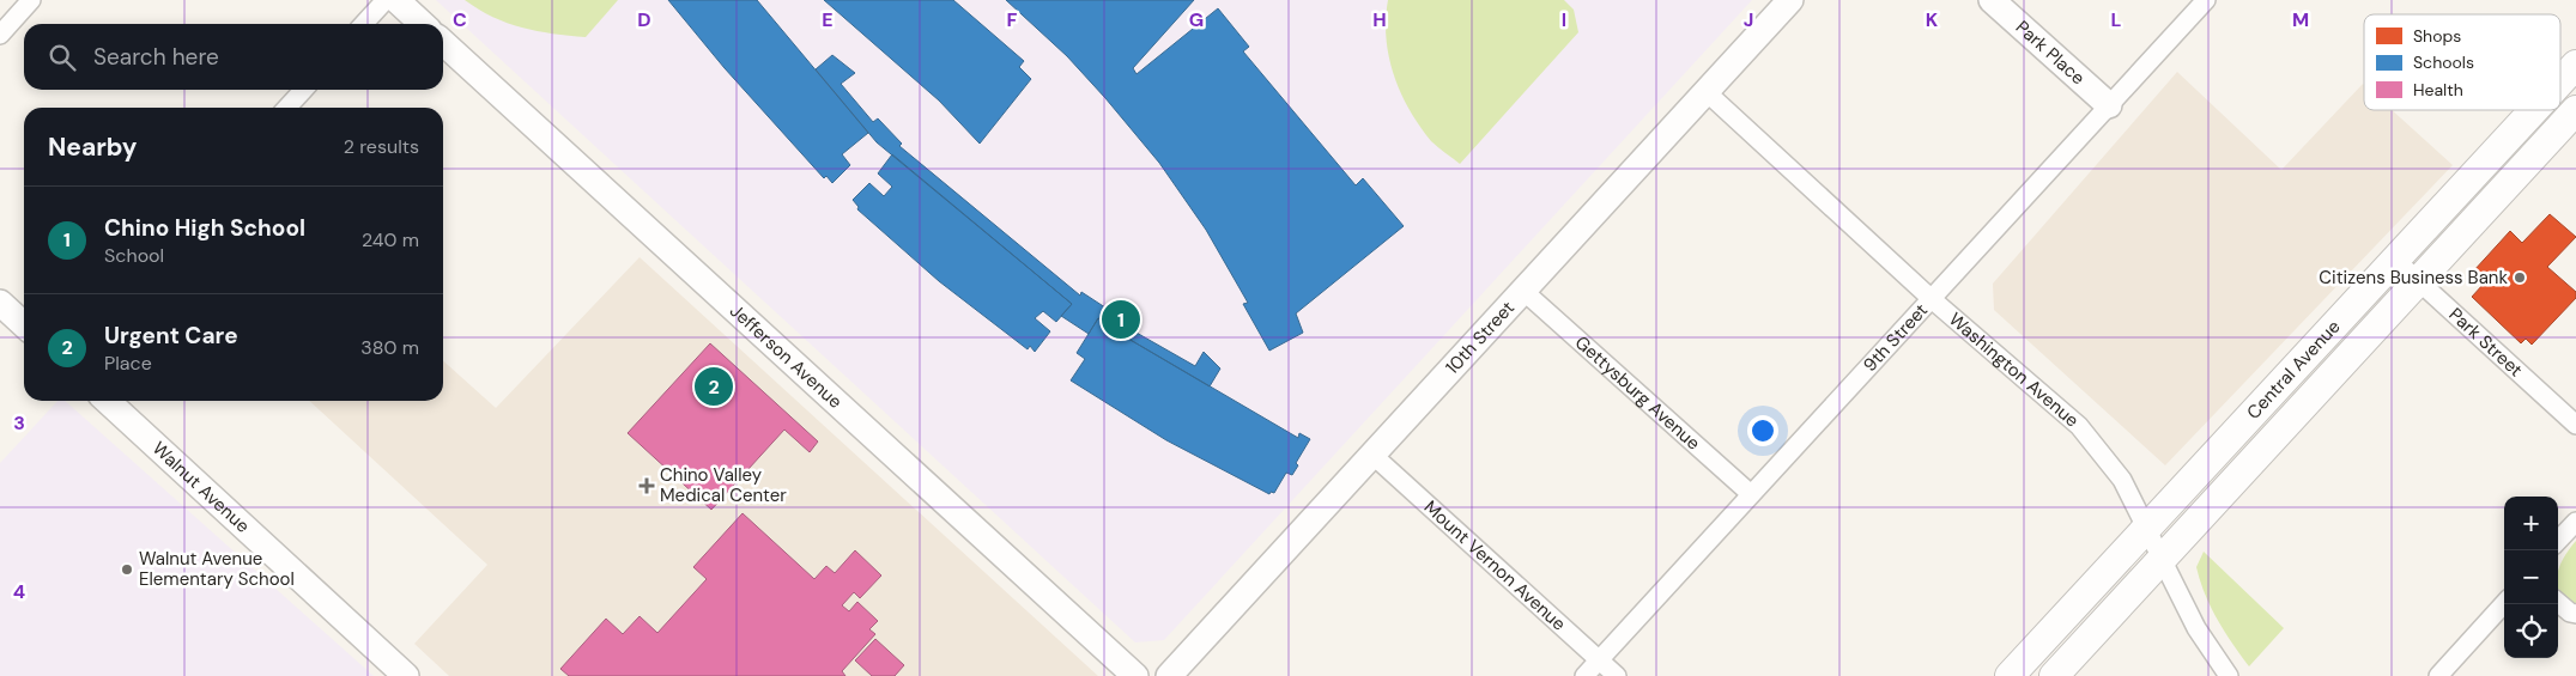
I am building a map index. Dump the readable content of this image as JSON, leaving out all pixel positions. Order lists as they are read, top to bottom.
{
  "streets": {
    "main road": ["Central Avenue"],
    "street": [
      "Park Place",
      "10th Street",
      "9th Street",
      "Park Street",
      "Jefferson Avenue",
      "Washington Avenue",
      "Gettysburg Avenue",
      "Walnut Avenue",
      "Mount Vernon Avenue"
    ]
  },
  "crossings": [
    ["Park Place", "9th Street"],
    ["10th Street", "Washington Avenue"],
    ["10th Street", "Gettysburg Avenue"],
    ["10th Street", "Mount Vernon Avenue"],
    ["9th Street", "Washington Avenue"],
    ["9th Street", "Gettysburg Avenue"],
    ["9th Street", "Mount Vernon Avenue"],
    ["Park Street", "Central Avenue"],
    ["Washington Avenue", "Central Avenue"]
  ],
  "places": {
    "other": ["Citizens Business Bank", "Walnut Avenue Elementary School"],
    "health": ["Chino Valley Medical Center"]
  },
  "legend": ["Shops", "Schools", "Health"],
  "page": {
    "search": "Search here",
    "heading": ["Nearby", "2 results"],
    "list": [
      {
        "mark": "1",
        "name": "Chino High School",
        "note": "School",
        "value": "240 m"
      },
      {
        "mark": "2",
        "name": "Urgent Care",
        "note": "Place",
        "value": "380 m"
      }
    ],
    "pins": ["1", "2"],
    "map_buttons": ["+", "−"]
  },
  "grid": {
    "columns": [
      "C",
      "D",
      "E",
      "F",
      "G",
      "H",
      "I",
      "J",
      "K",
      "L",
      "M"
    ],
    "rows": ["3", "4"]
  }
}
